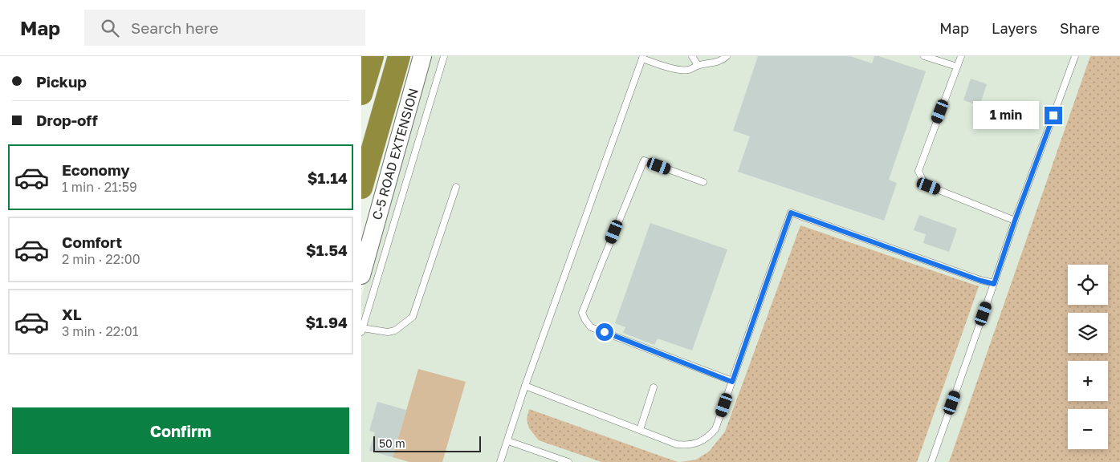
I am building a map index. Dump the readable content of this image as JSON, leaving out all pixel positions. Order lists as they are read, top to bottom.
{
  "streets": {
    "main road": ["C-5 ROAD EXTENSION"]
  },
  "scale_bar": "50 m",
  "page": {
    "header": "Map",
    "search": "Search here",
    "nav": ["Map", "Layers", "Share"],
    "banner": ["Pickup", "Drop-off"],
    "bubble": "1 min",
    "list": [
      {
        "name": "Economy",
        "note": "1 min · 21:59",
        "value": "$1.14"
      },
      {
        "name": "Comfort",
        "note": "2 min · 22:00",
        "value": "$1.54"
      },
      {
        "name": "XL",
        "note": "3 min · 22:01",
        "value": "$1.94"
      }
    ],
    "map_buttons": ["+", "−"],
    "buttons": "Confirm",
    "scale": "50 m"
  }
}
